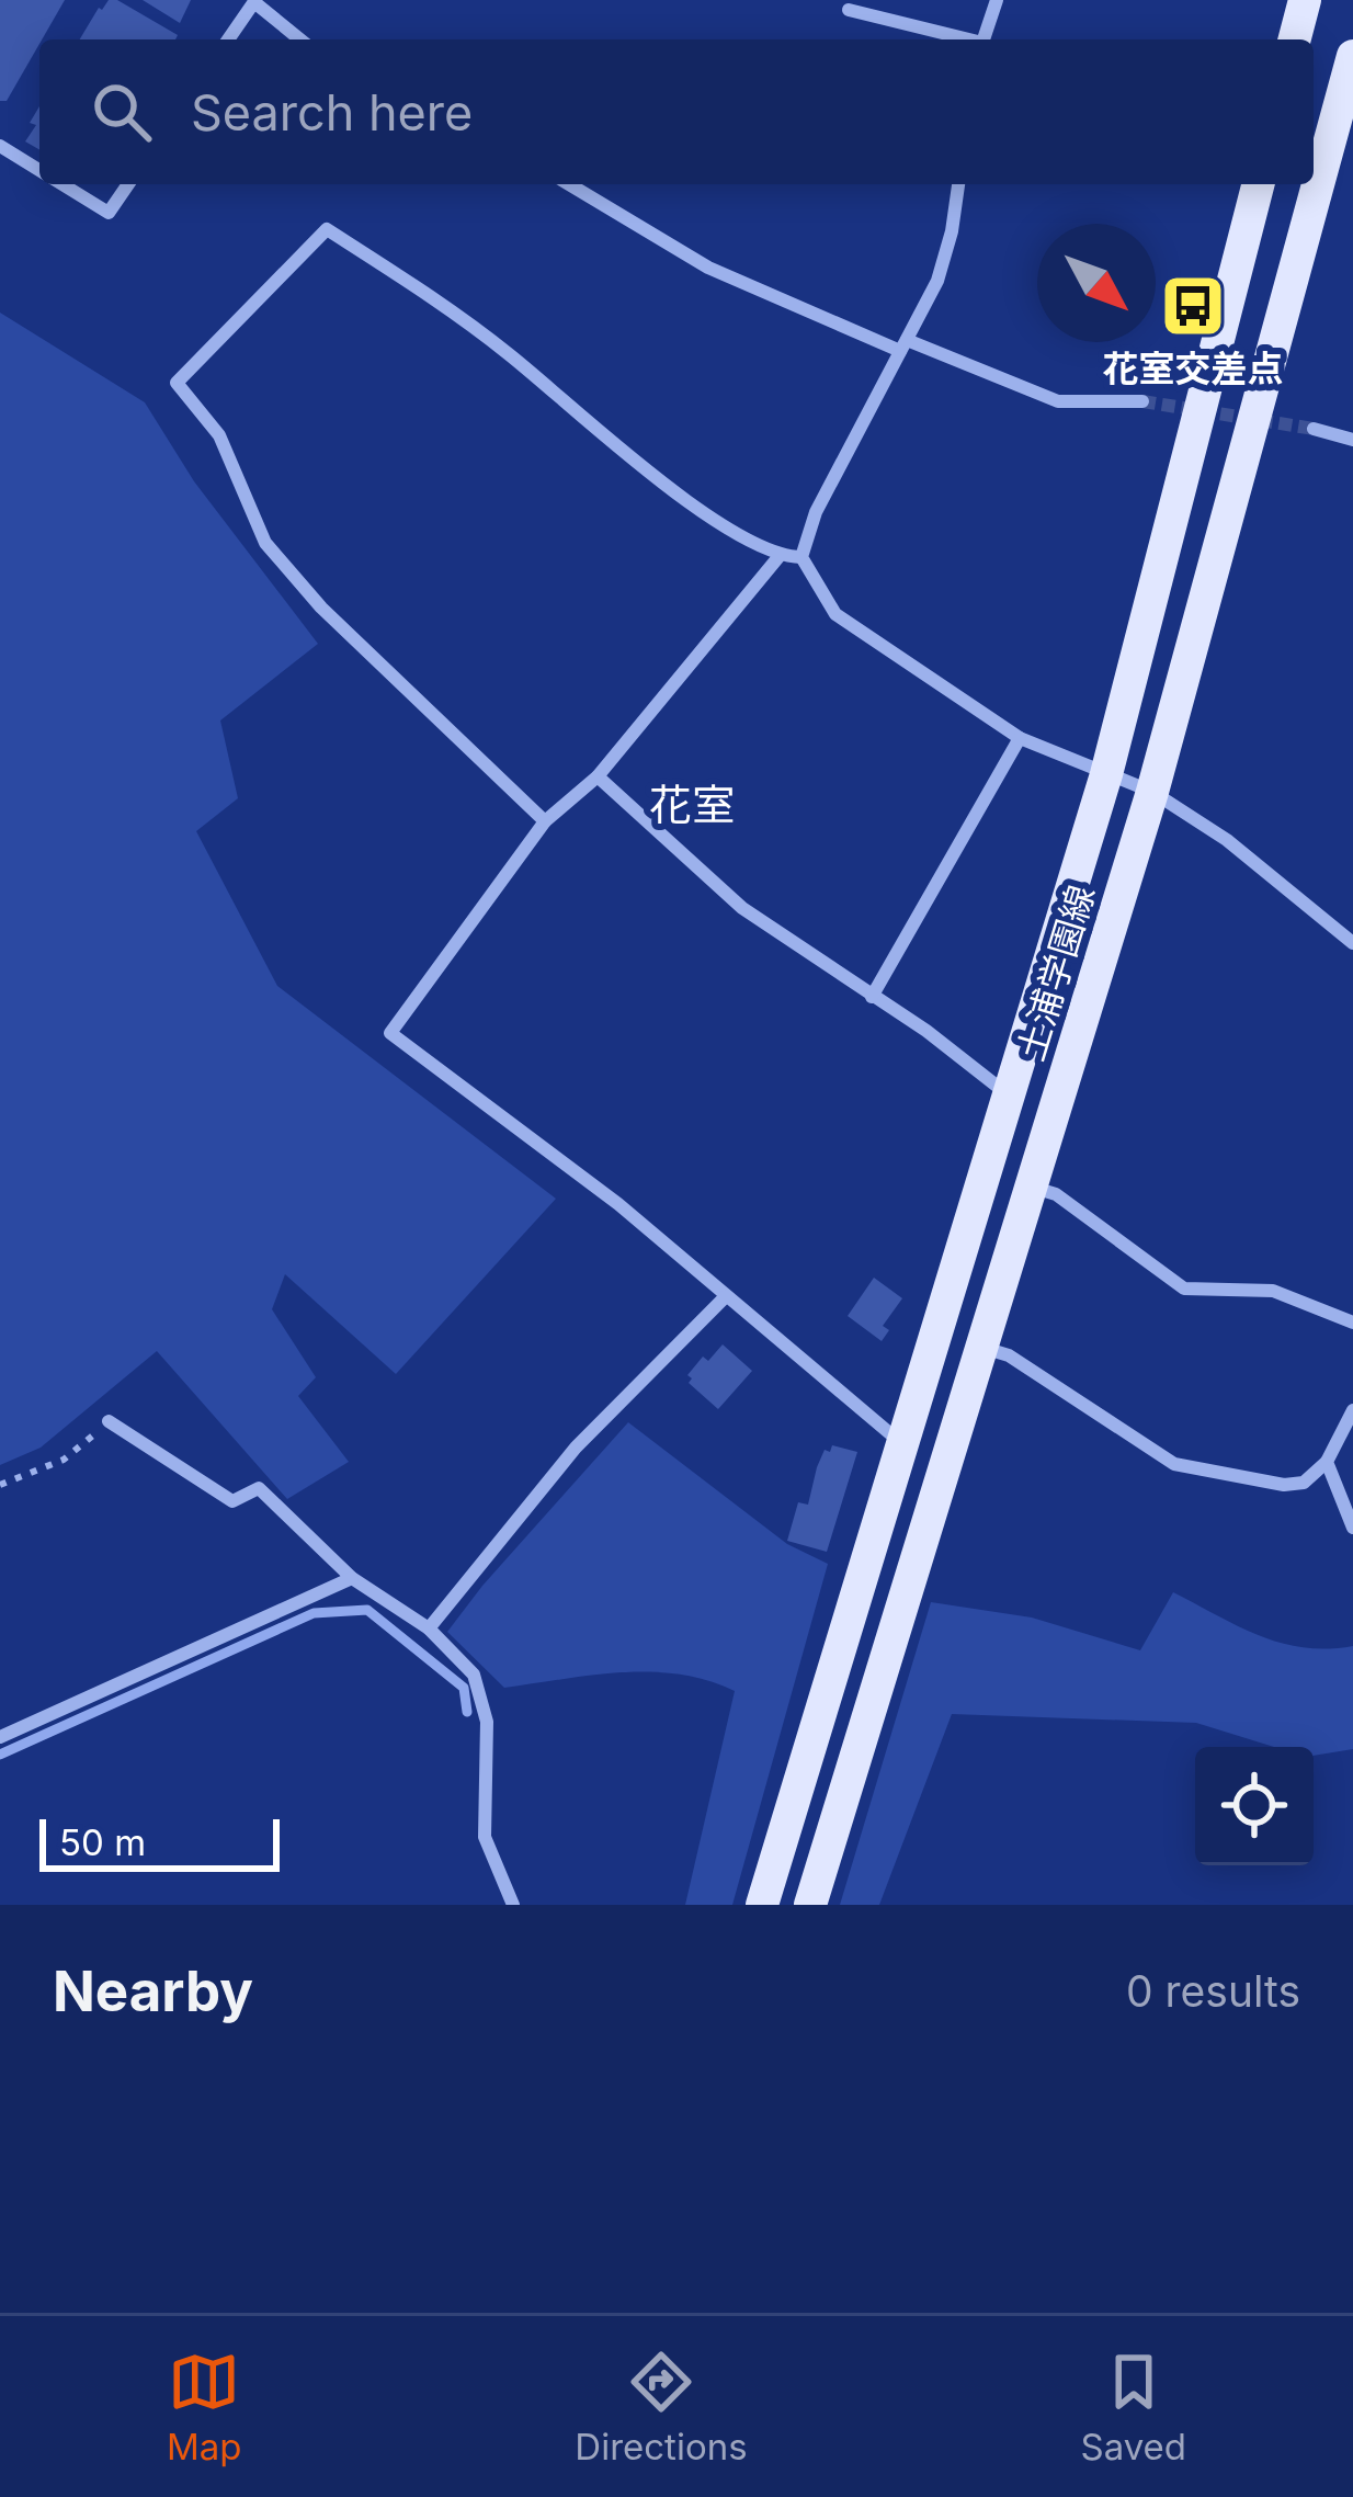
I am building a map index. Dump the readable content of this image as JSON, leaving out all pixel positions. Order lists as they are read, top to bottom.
{
  "streets": {
    "main road": ["土浦学園線"]
  },
  "districts": ["花室"],
  "places": {
    "bus stop": ["花室交差点"]
  },
  "scale_bar": "50 m",
  "north": "bottom right",
  "page": {
    "search": "Search here",
    "scale": "50 m",
    "heading": ["Nearby", "0 results"],
    "nav": ["Map", "Directions", "Saved"]
  }
}
